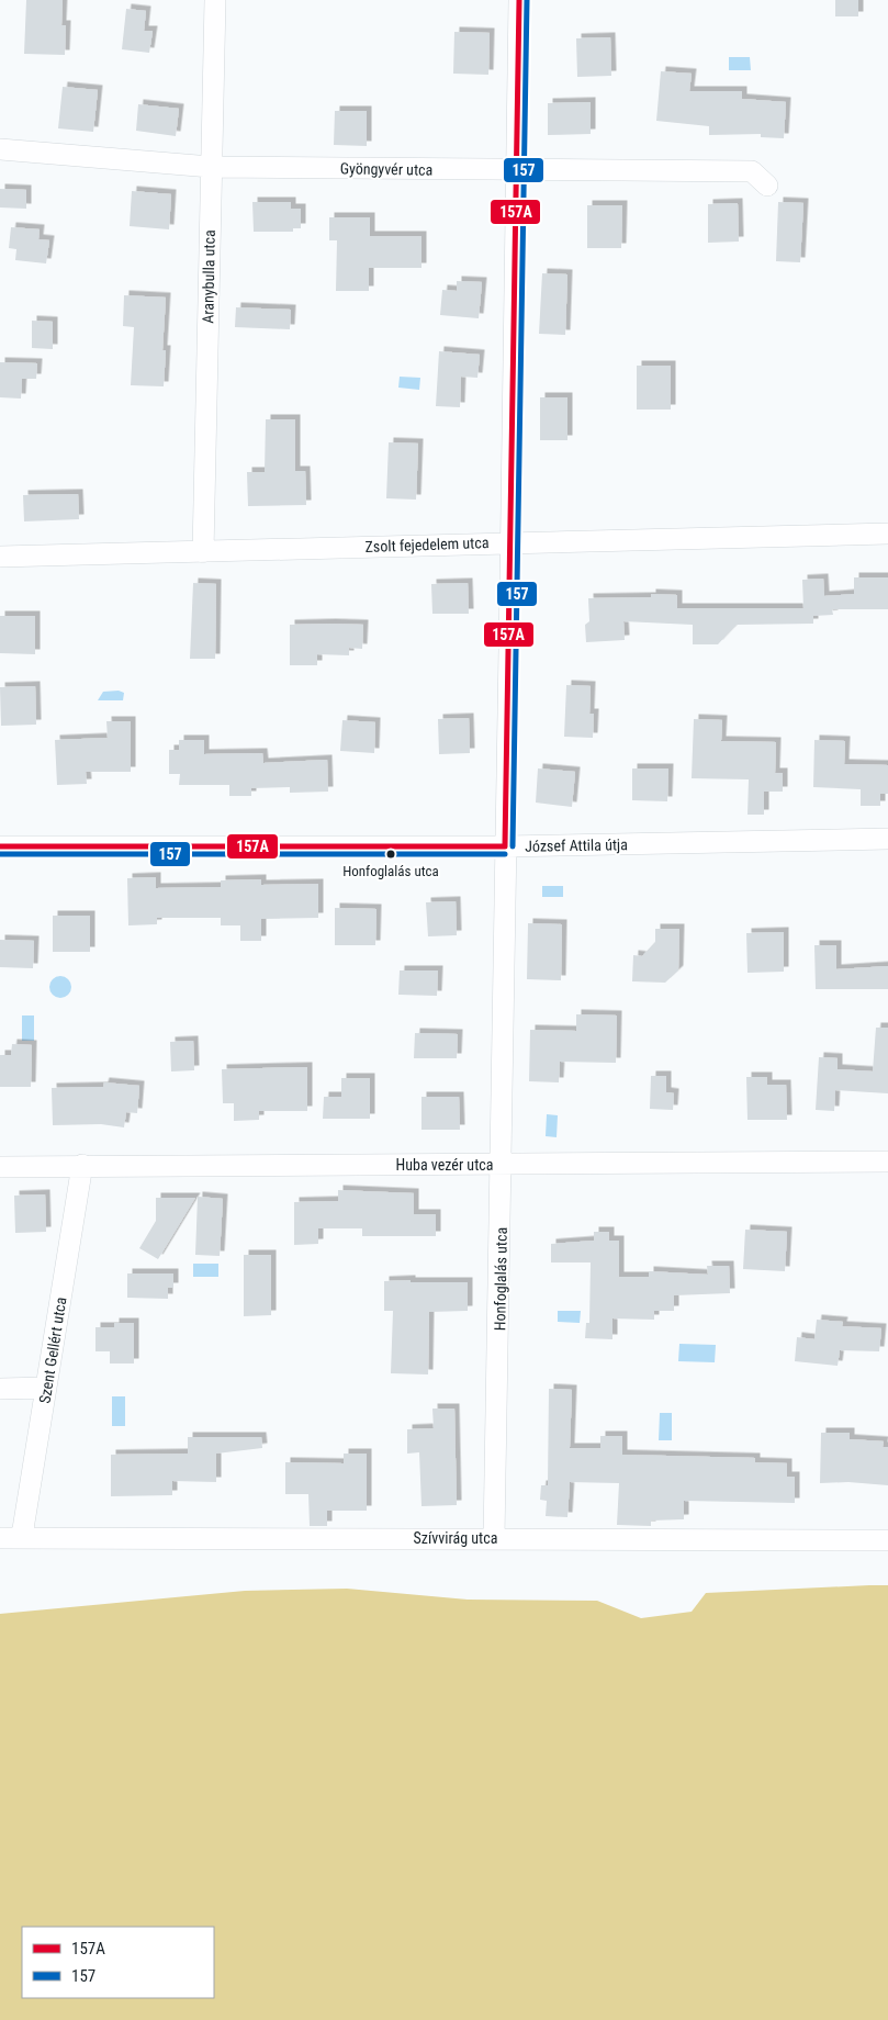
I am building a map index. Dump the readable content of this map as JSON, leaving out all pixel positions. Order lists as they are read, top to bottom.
{
  "streets": {
    "street": [
      "Gyöngyvér utca",
      "Aranybulla utca",
      "Zsolt fejedelem utca",
      "József Attila útja",
      "Huba vezér utca",
      "Honfoglalás utca",
      "Szent Gellért utca",
      "Szívvirág utca"
    ]
  },
  "crossings": [
    ["Gyöngyvér utca", "Aranybulla utca"],
    ["Gyöngyvér utca", "Honfoglalás utca"],
    ["Aranybulla utca", "Zsolt fejedelem utca"],
    ["Zsolt fejedelem utca", "Honfoglalás utca"],
    ["József Attila útja", "Honfoglalás utca"],
    ["Huba vezér utca", "Honfoglalás utca"],
    ["Huba vezér utca", "Szent Gellért utca"],
    ["Honfoglalás utca", "Szívvirág utca"],
    ["Szent Gellért utca", "Szívvirág utca"]
  ],
  "places": ["Honfoglalás utca"],
  "lines": ["transit line 157A", "transit line 157"],
  "legend": ["157A", "157"]
}
